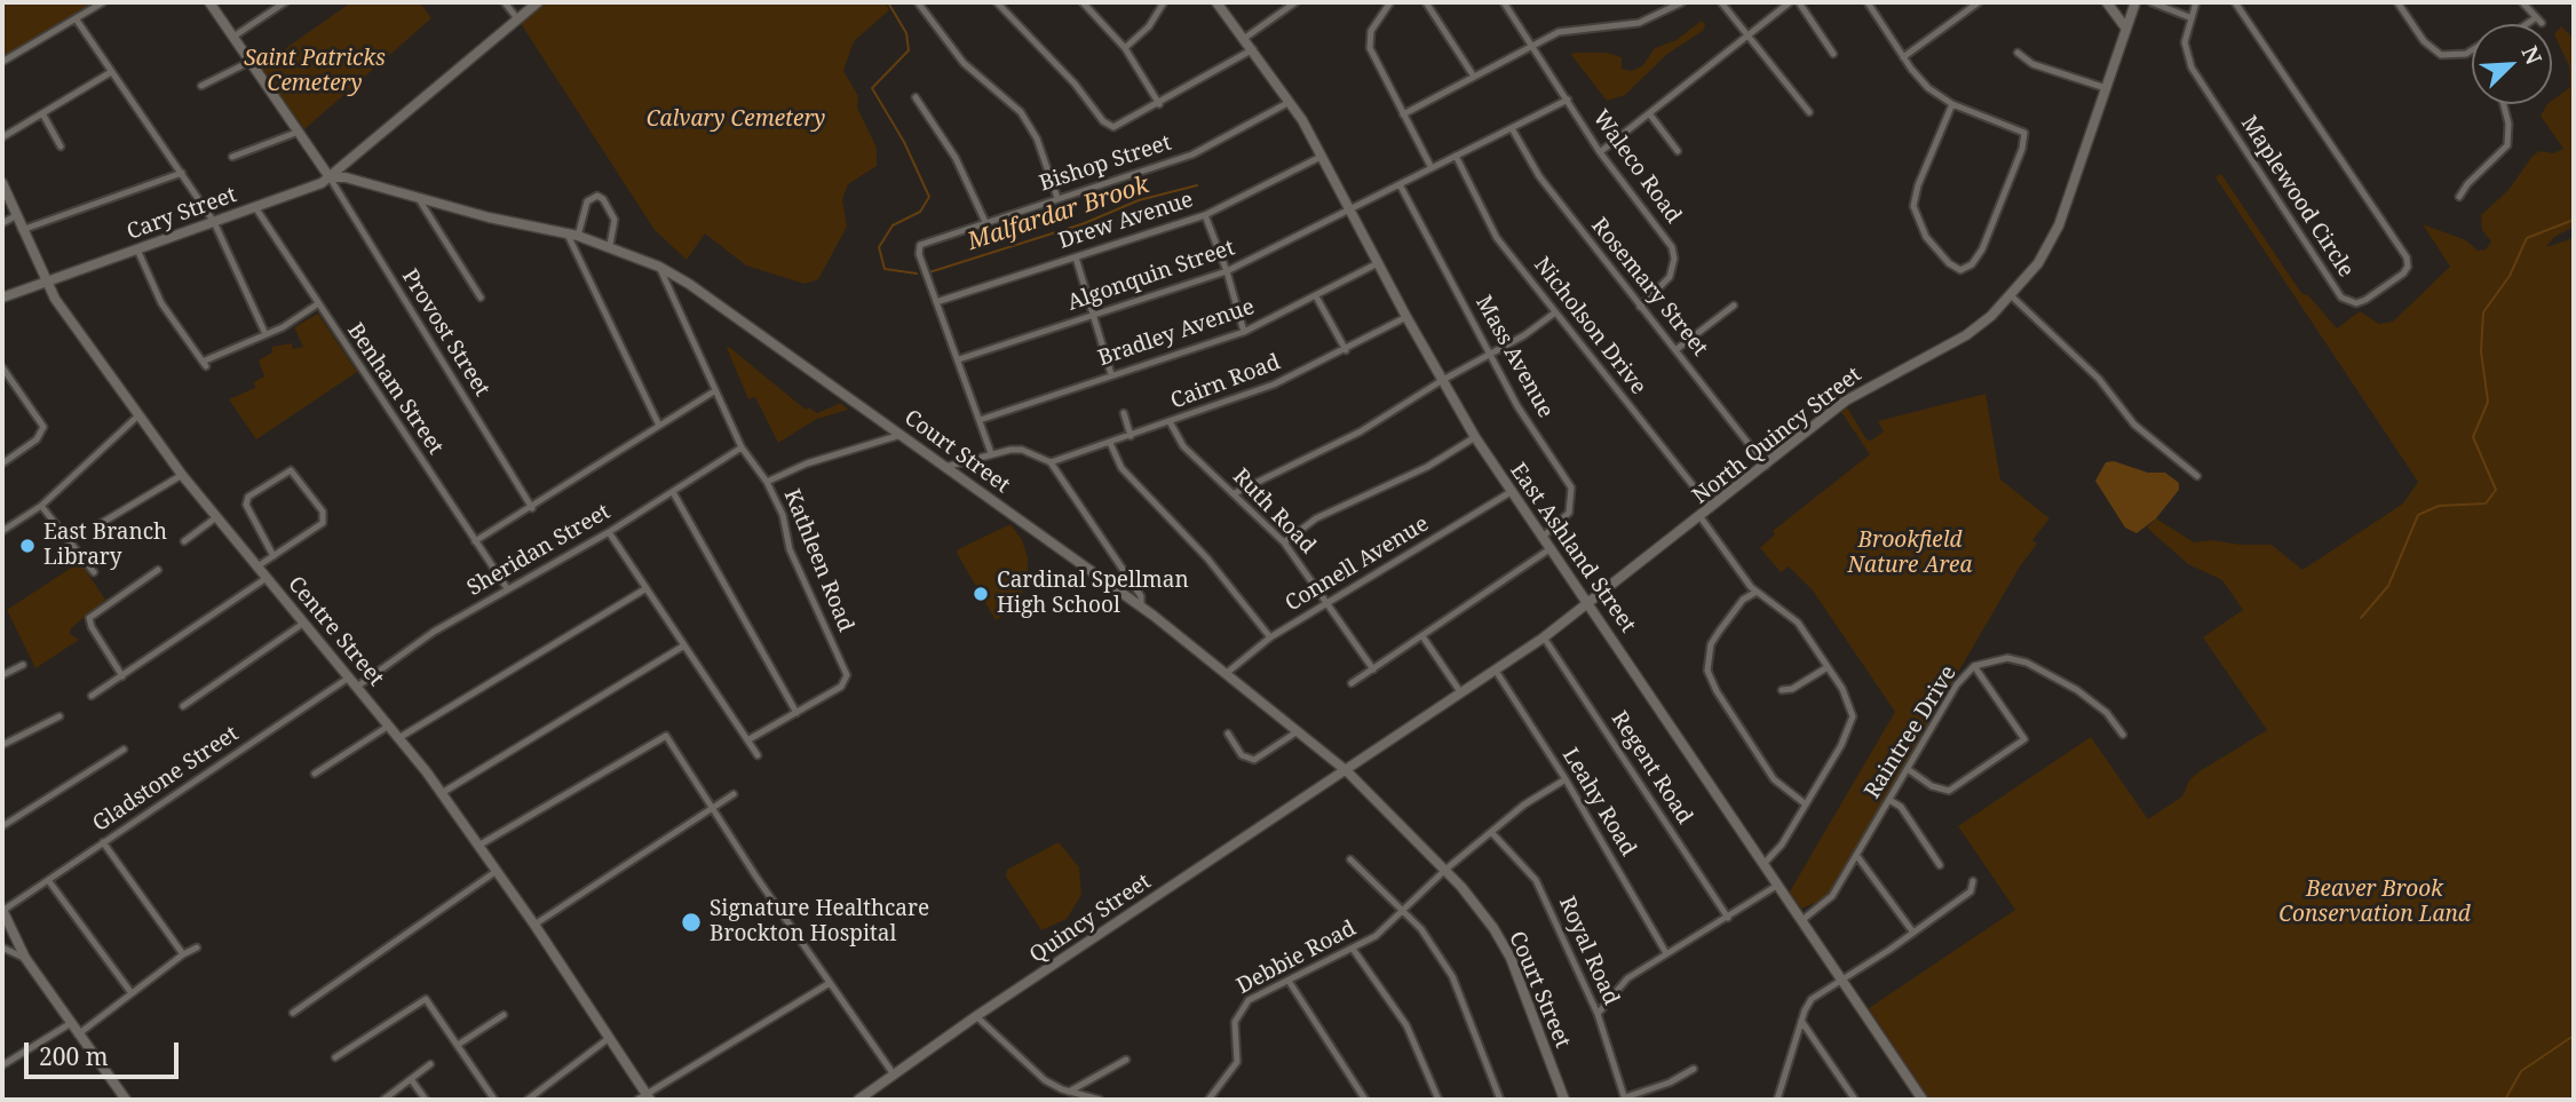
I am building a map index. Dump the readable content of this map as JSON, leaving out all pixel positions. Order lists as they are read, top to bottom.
{
  "streets": {
    "main road": [
      "Cary Street",
      "North Quincy Street",
      "Court Street",
      "East Ashland Street",
      "Centre Street",
      "Quincy Street"
    ],
    "street": [
      "Bishop Street",
      "Waleco Road",
      "Maplewood Circle",
      "Drew Avenue",
      "Algonquin Street",
      "Rosemary Street",
      "Nicholson Drive",
      "Provost Street",
      "Bradley Avenue",
      "Mass Avenue",
      "Cairn Road",
      "Benham Street",
      "Ruth Road",
      "Sheridan Street",
      "Kathleen Road",
      "Connell Avenue",
      "Raintree Drive",
      "Regent Road",
      "Gladstone Street",
      "Leahy Road",
      "Royal Road",
      "Debbie Road"
    ]
  },
  "crossings": [
    ["Bishop Street", "Drew Avenue"],
    ["Bishop Street", "East Ashland Street"],
    ["Waleco Road", "Algonquin Street"],
    ["Waleco Road", "Rosemary Street"],
    ["Cary Street", "Provost Street"],
    ["Cary Street", "Benham Street"],
    ["Cary Street", "Court Street"],
    ["Cary Street", "Centre Street"],
    ["Drew Avenue", "East Ashland Street"],
    ["Algonquin Street", "Rosemary Street"],
    ["Algonquin Street", "Nicholson Drive"],
    ["Algonquin Street", "Mass Avenue"],
    ["Algonquin Street", "East Ashland Street"],
    ["Rosemary Street", "North Quincy Street"],
    ["Nicholson Drive", "North Quincy Street"],
    ["Provost Street", "Court Street"],
    ["Bradley Avenue", "East Ashland Street"],
    ["Mass Avenue", "East Ashland Street"],
    ["Cairn Road", "Ruth Road"],
    ["Cairn Road", "East Ashland Street"],
    ["Benham Street", "Sheridan Street"],
    ["North Quincy Street", "Court Street"],
    ["North Quincy Street", "East Ashland Street"],
    ["North Quincy Street", "Regent Road"],
    ["North Quincy Street", "Leahy Road"],
    ["North Quincy Street", "Quincy Street"],
    ["Court Street", "Kathleen Road"],
    ["Court Street", "Connell Avenue"],
    ["Court Street", "Quincy Street"],
    ["Court Street", "Debbie Road"],
    ["Ruth Road", "Connell Avenue"],
    ["East Ashland Street", "Connell Avenue"],
    ["East Ashland Street", "Raintree Drive"],
    ["Sheridan Street", "Kathleen Road"],
    ["Sheridan Street", "Centre Street"],
    ["Centre Street", "Gladstone Street"],
    ["Leahy Road", "Debbie Road"],
    ["Royal Road", "Debbie Road"]
  ],
  "water": ["Malfardar Brook"],
  "parks": [
    "Saint Patricks Cemetery",
    "Calvary Cemetery",
    "Brookfield Nature Area",
    "Beaver Brook Conservation Land"
  ],
  "places": ["East Branch Library", "Cardinal Spellman High School", "Signature Healthcare Brockton Hospital"],
  "scale_bar": "200 m",
  "north": "top right"
}
